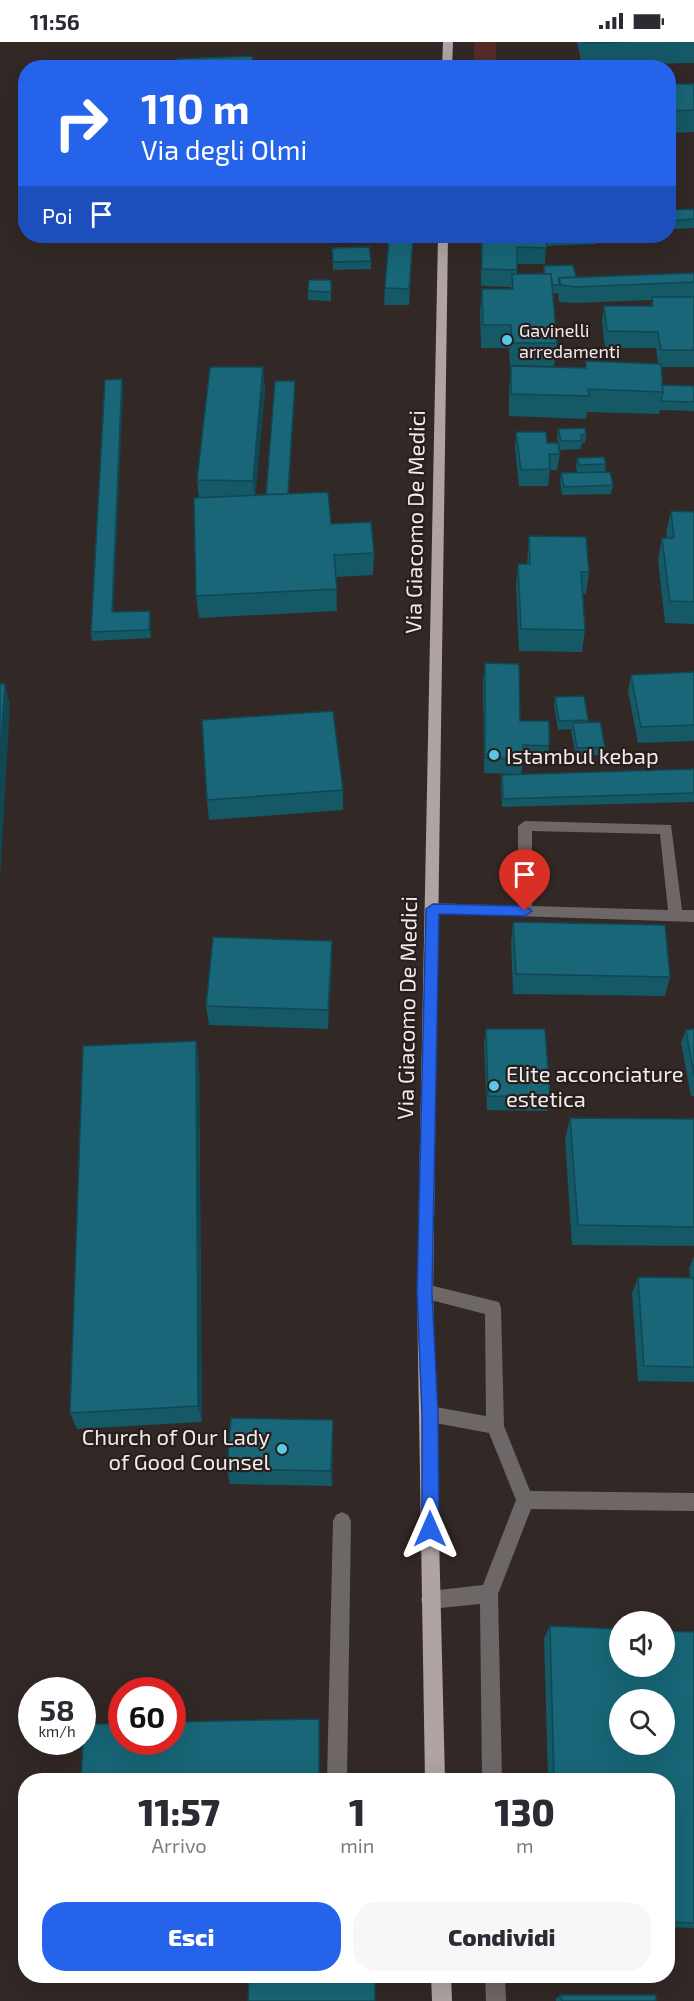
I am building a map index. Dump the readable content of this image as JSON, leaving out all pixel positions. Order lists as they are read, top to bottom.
{
  "streets": {
    "main road": ["Via Giacomo De Medici"]
  },
  "places": [
    "Gavinelli arredamenti",
    "Istambul kebap",
    "Elite acconciature estetica",
    "Church of Our Lady of Good Counsel"
  ],
  "page": {
    "status": "11:56",
    "turn": ["110 m", "Via degli Olmi"],
    "then": "Poi",
    "speed": "58 km/h",
    "limit": "60",
    "eta": [
      "11:57",
      "Arrivo",
      "1",
      "min",
      "130",
      "m"
    ],
    "buttons": ["Esci", "Condividi"]
  }
}
